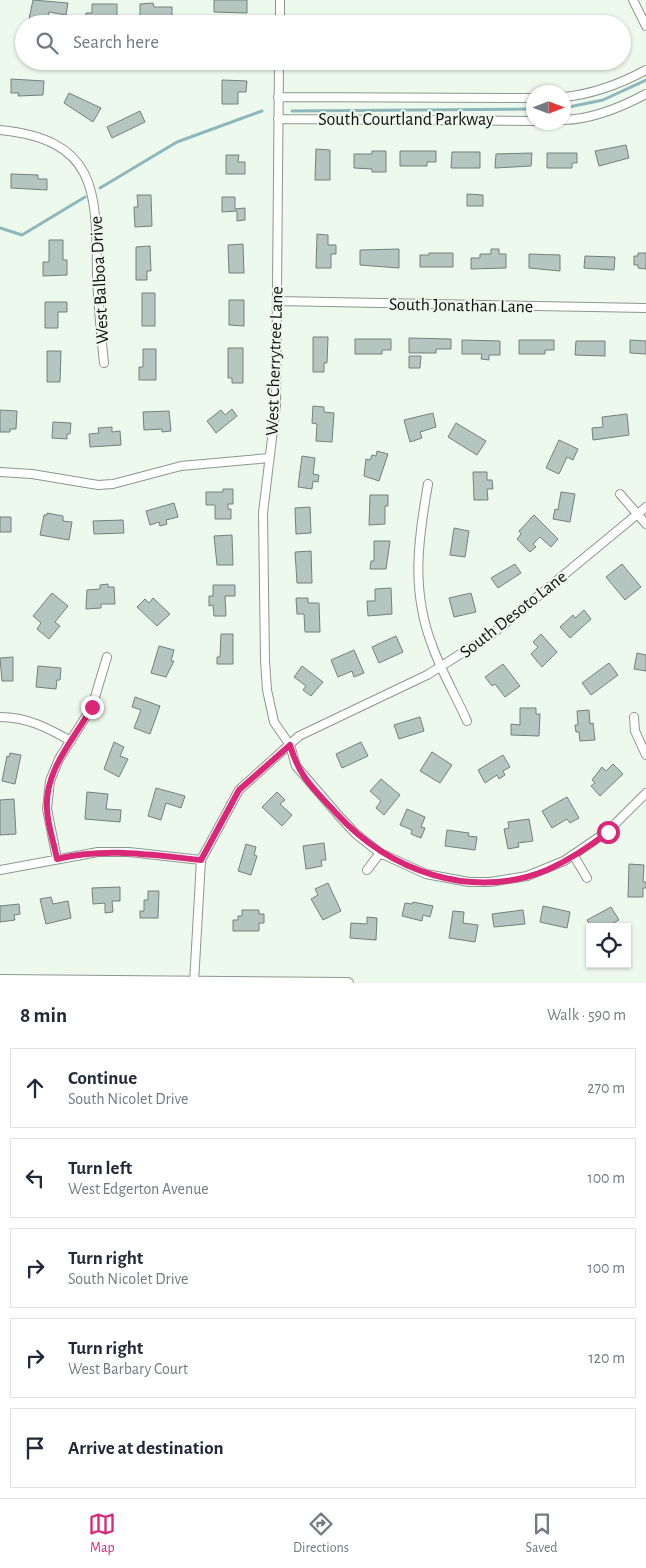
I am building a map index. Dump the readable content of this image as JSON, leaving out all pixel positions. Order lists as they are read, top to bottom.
{
  "streets": {
    "street": [
      "South Courtland Parkway",
      "West Balboa Drive",
      "South Jonathan Lane",
      "West Cherrytree Lane",
      "South Desoto Lane"
    ]
  },
  "crossings": [
    ["South Courtland Parkway", "West Cherrytree Lane"],
    ["South Jonathan Lane", "West Cherrytree Lane"],
    ["West Cherrytree Lane", "South Desoto Lane"]
  ],
  "north": "right",
  "page": {
    "search": "Search here",
    "heading": ["8 min", "Walk · 590 m"],
    "list": [
      ["Continue", "South Nicolet Drive", "270 m"],
      ["Turn left", "West Edgerton Avenue", "100 m"],
      ["Turn right", "South Nicolet Drive", "100 m"],
      ["Turn right", "West Barbary Court", "120 m"],
      "Arrive at destination"
    ],
    "nav": ["Map", "Directions", "Saved"]
  }
}
